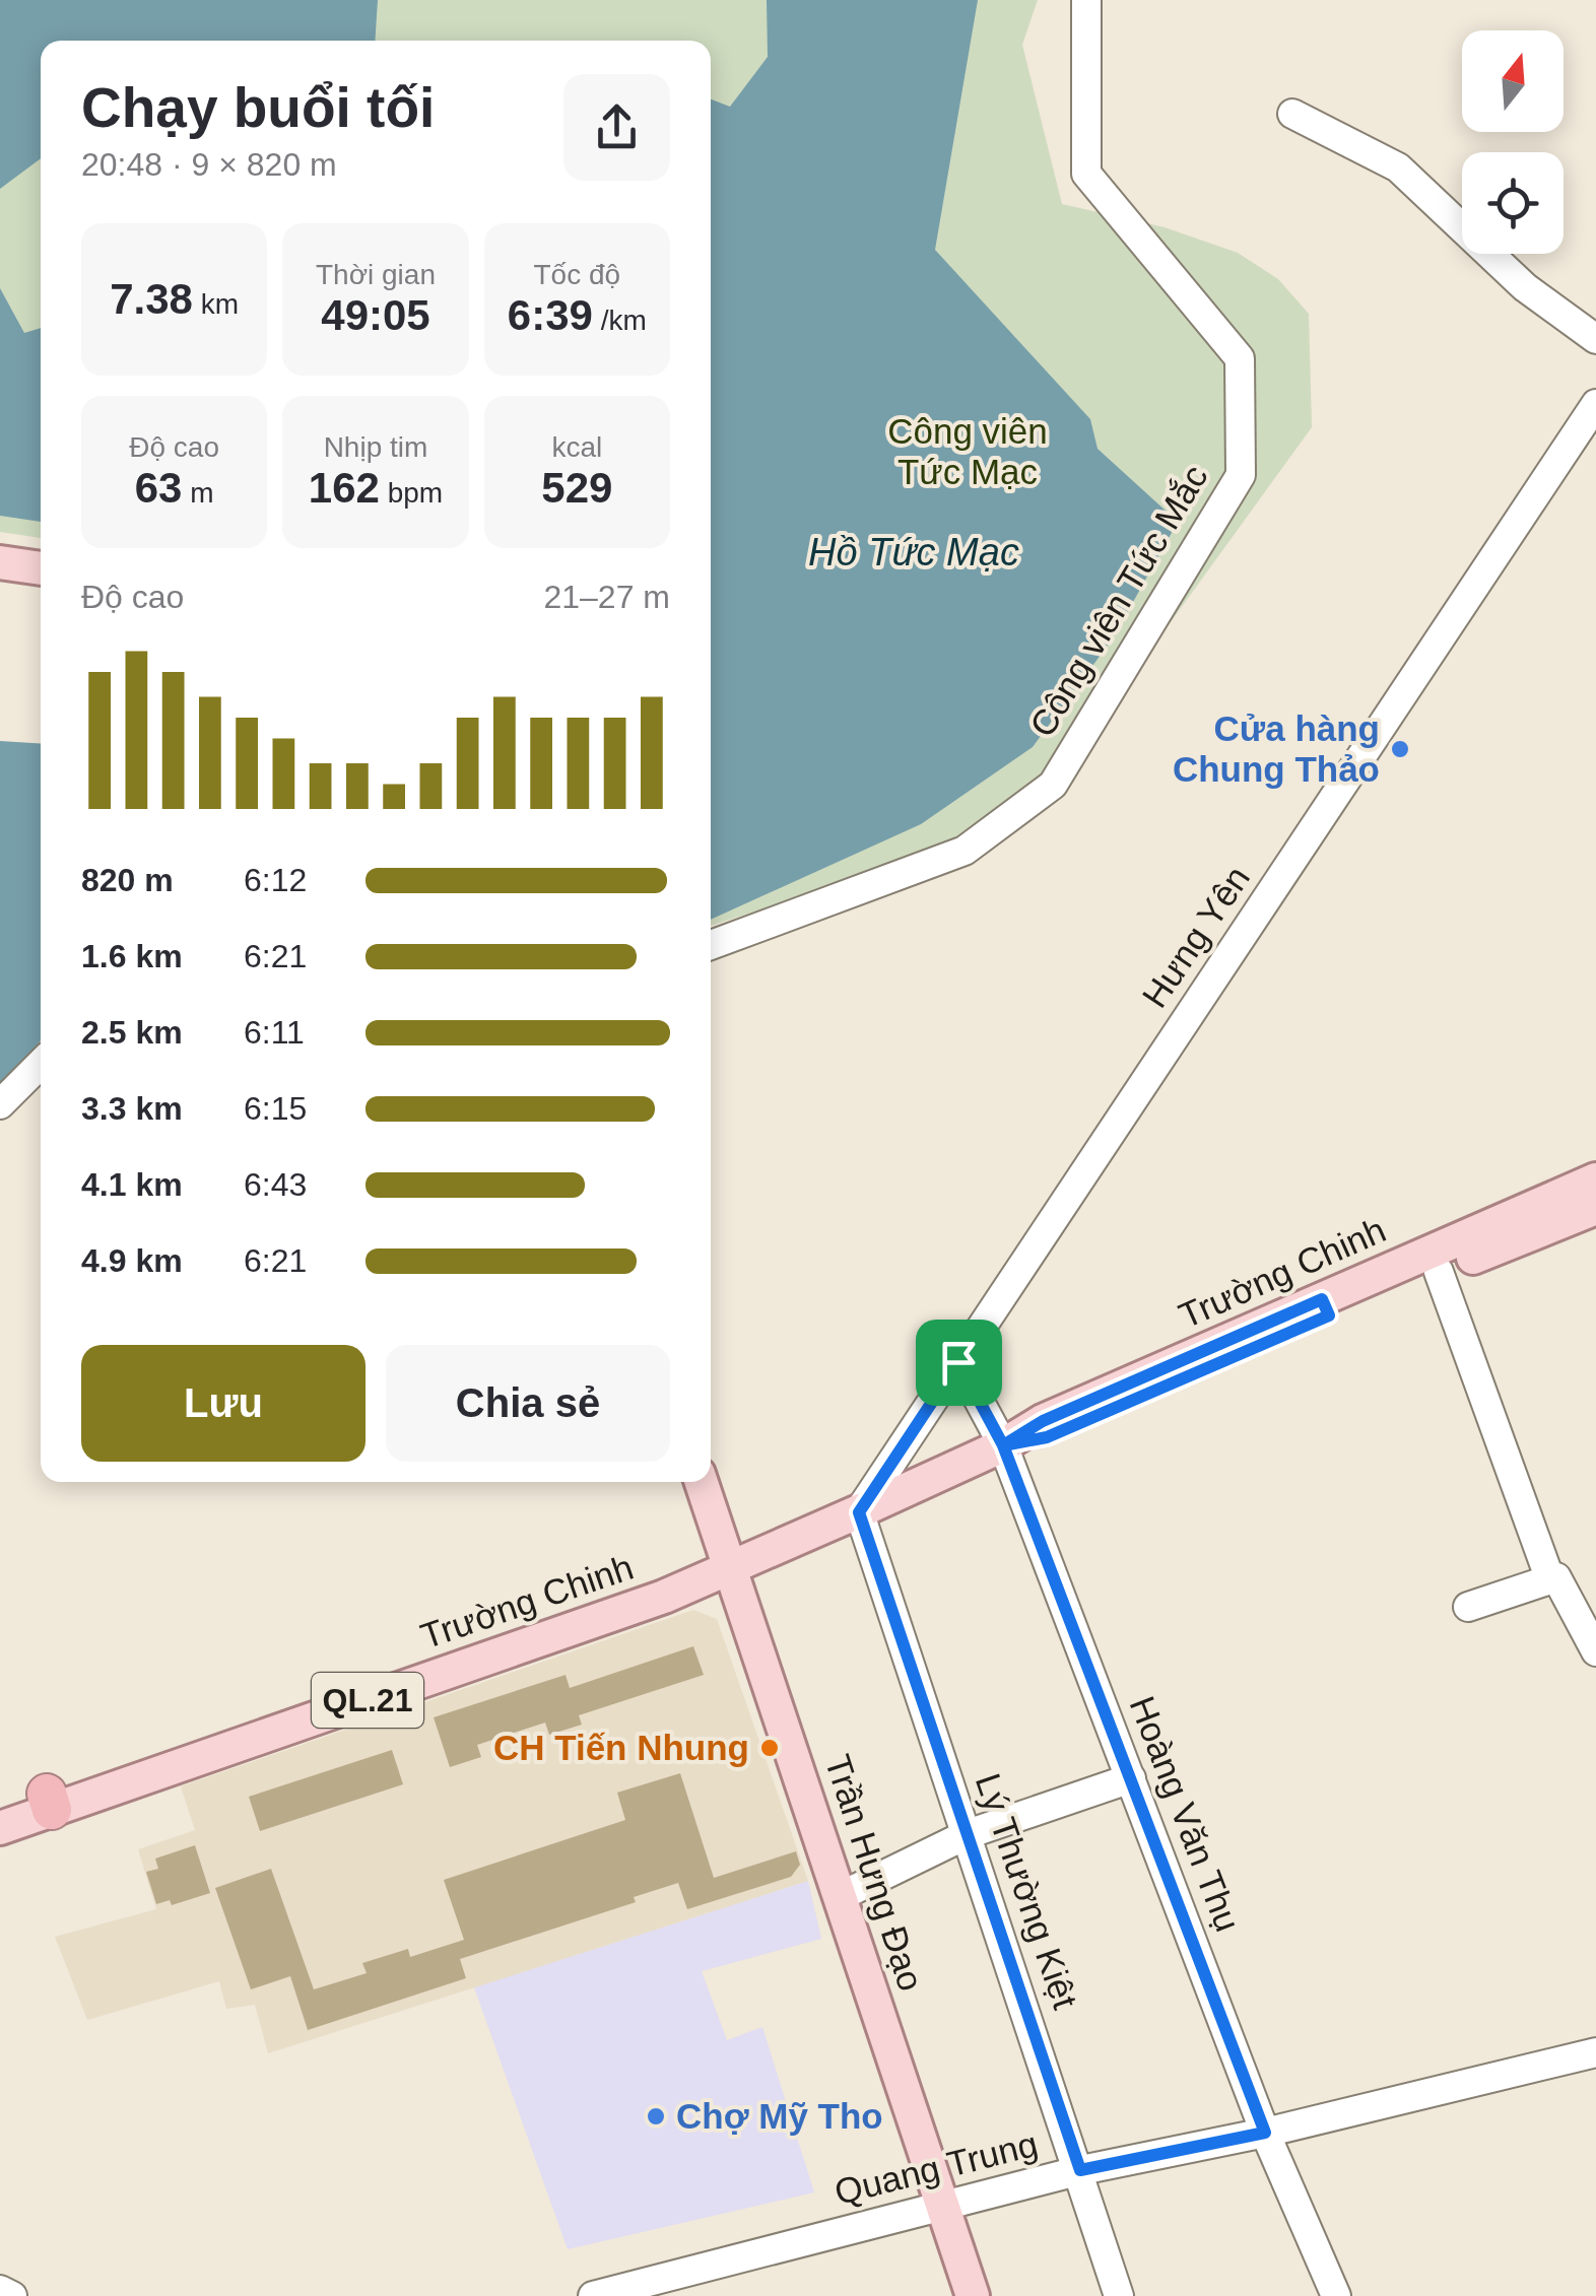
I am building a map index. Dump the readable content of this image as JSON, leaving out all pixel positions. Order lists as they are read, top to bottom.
{
  "streets": {
    "main road": ["Trường Chinh", "QL.21", "Trần Hưng Đạo"],
    "street": [
      "Công viên Tức Mắc",
      "Hưng Yên",
      "Hoàng Văn Thụ",
      "Lý Thường Kiệt",
      "Quang Trung"
    ]
  },
  "crossings": [
    ["Hưng Yên", "Trường Chinh"],
    ["Hưng Yên", "Hoàng Văn Thụ"],
    ["Hưng Yên", "Lý Thường Kiệt"],
    ["Trường Chinh", "Hoàng Văn Thụ"],
    ["Trường Chinh", "Trần Hưng Đạo"],
    ["Trường Chinh", "Lý Thường Kiệt"],
    ["Hoàng Văn Thụ", "Quang Trung"],
    ["Trần Hưng Đạo", "Quang Trung"],
    ["Lý Thường Kiệt", "Quang Trung"]
  ],
  "water": ["Hồ Tức Mạc"],
  "parks": ["Công viên Tức Mạc"],
  "places": ["Cửa hàng Chung Thảo", "CH Tiến Nhung", "Chợ Mỹ Tho"],
  "north": "top",
  "page": {
    "heading": ["Chạy buổi tối", "20:48 · 9 × 820 m"],
    "stats": [
      ["7.38 km"],
      ["Thời gian", "49:05"],
      ["Tốc độ", "6:39 /km"],
      ["Độ cao", "63 m"],
      ["Nhịp tim", "162 bpm"],
      ["kcal", "529"]
    ],
    "chart": ["Độ cao", "21–27 m"],
    "list": [
      {
        "name": "820 m",
        "note": "6:12"
      },
      {
        "name": "1.6 km",
        "note": "6:21"
      },
      {
        "name": "2.5 km",
        "note": "6:11"
      },
      {
        "name": "3.3 km",
        "note": "6:15"
      },
      {
        "name": "4.1 km",
        "note": "6:43"
      },
      {
        "name": "4.9 km",
        "note": "6:21"
      }
    ],
    "buttons": ["Lưu", "Chia sẻ"]
  }
}
